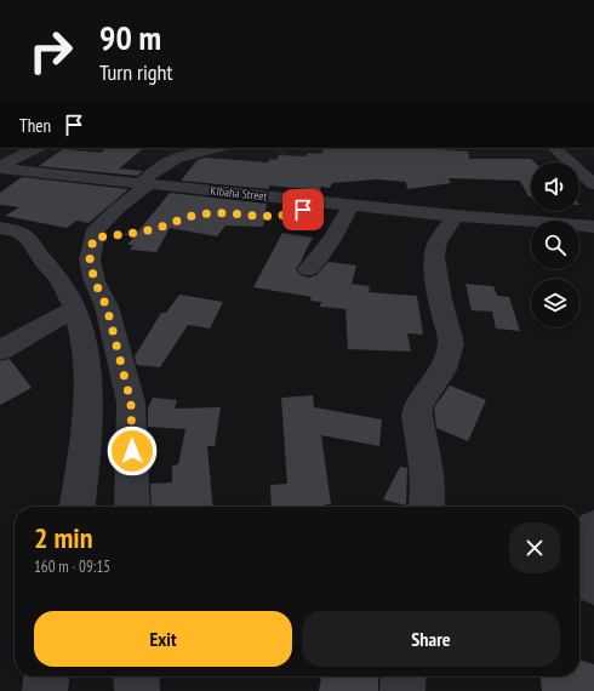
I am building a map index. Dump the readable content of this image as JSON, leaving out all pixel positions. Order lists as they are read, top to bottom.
{
  "streets": {
    "street": ["KIbaha Street"]
  },
  "page": {
    "turn": ["90 m", "Turn right"],
    "then": "Then",
    "heading": ["2 min", "160 m · 09:15"],
    "buttons": ["Exit", "Share"]
  }
}
